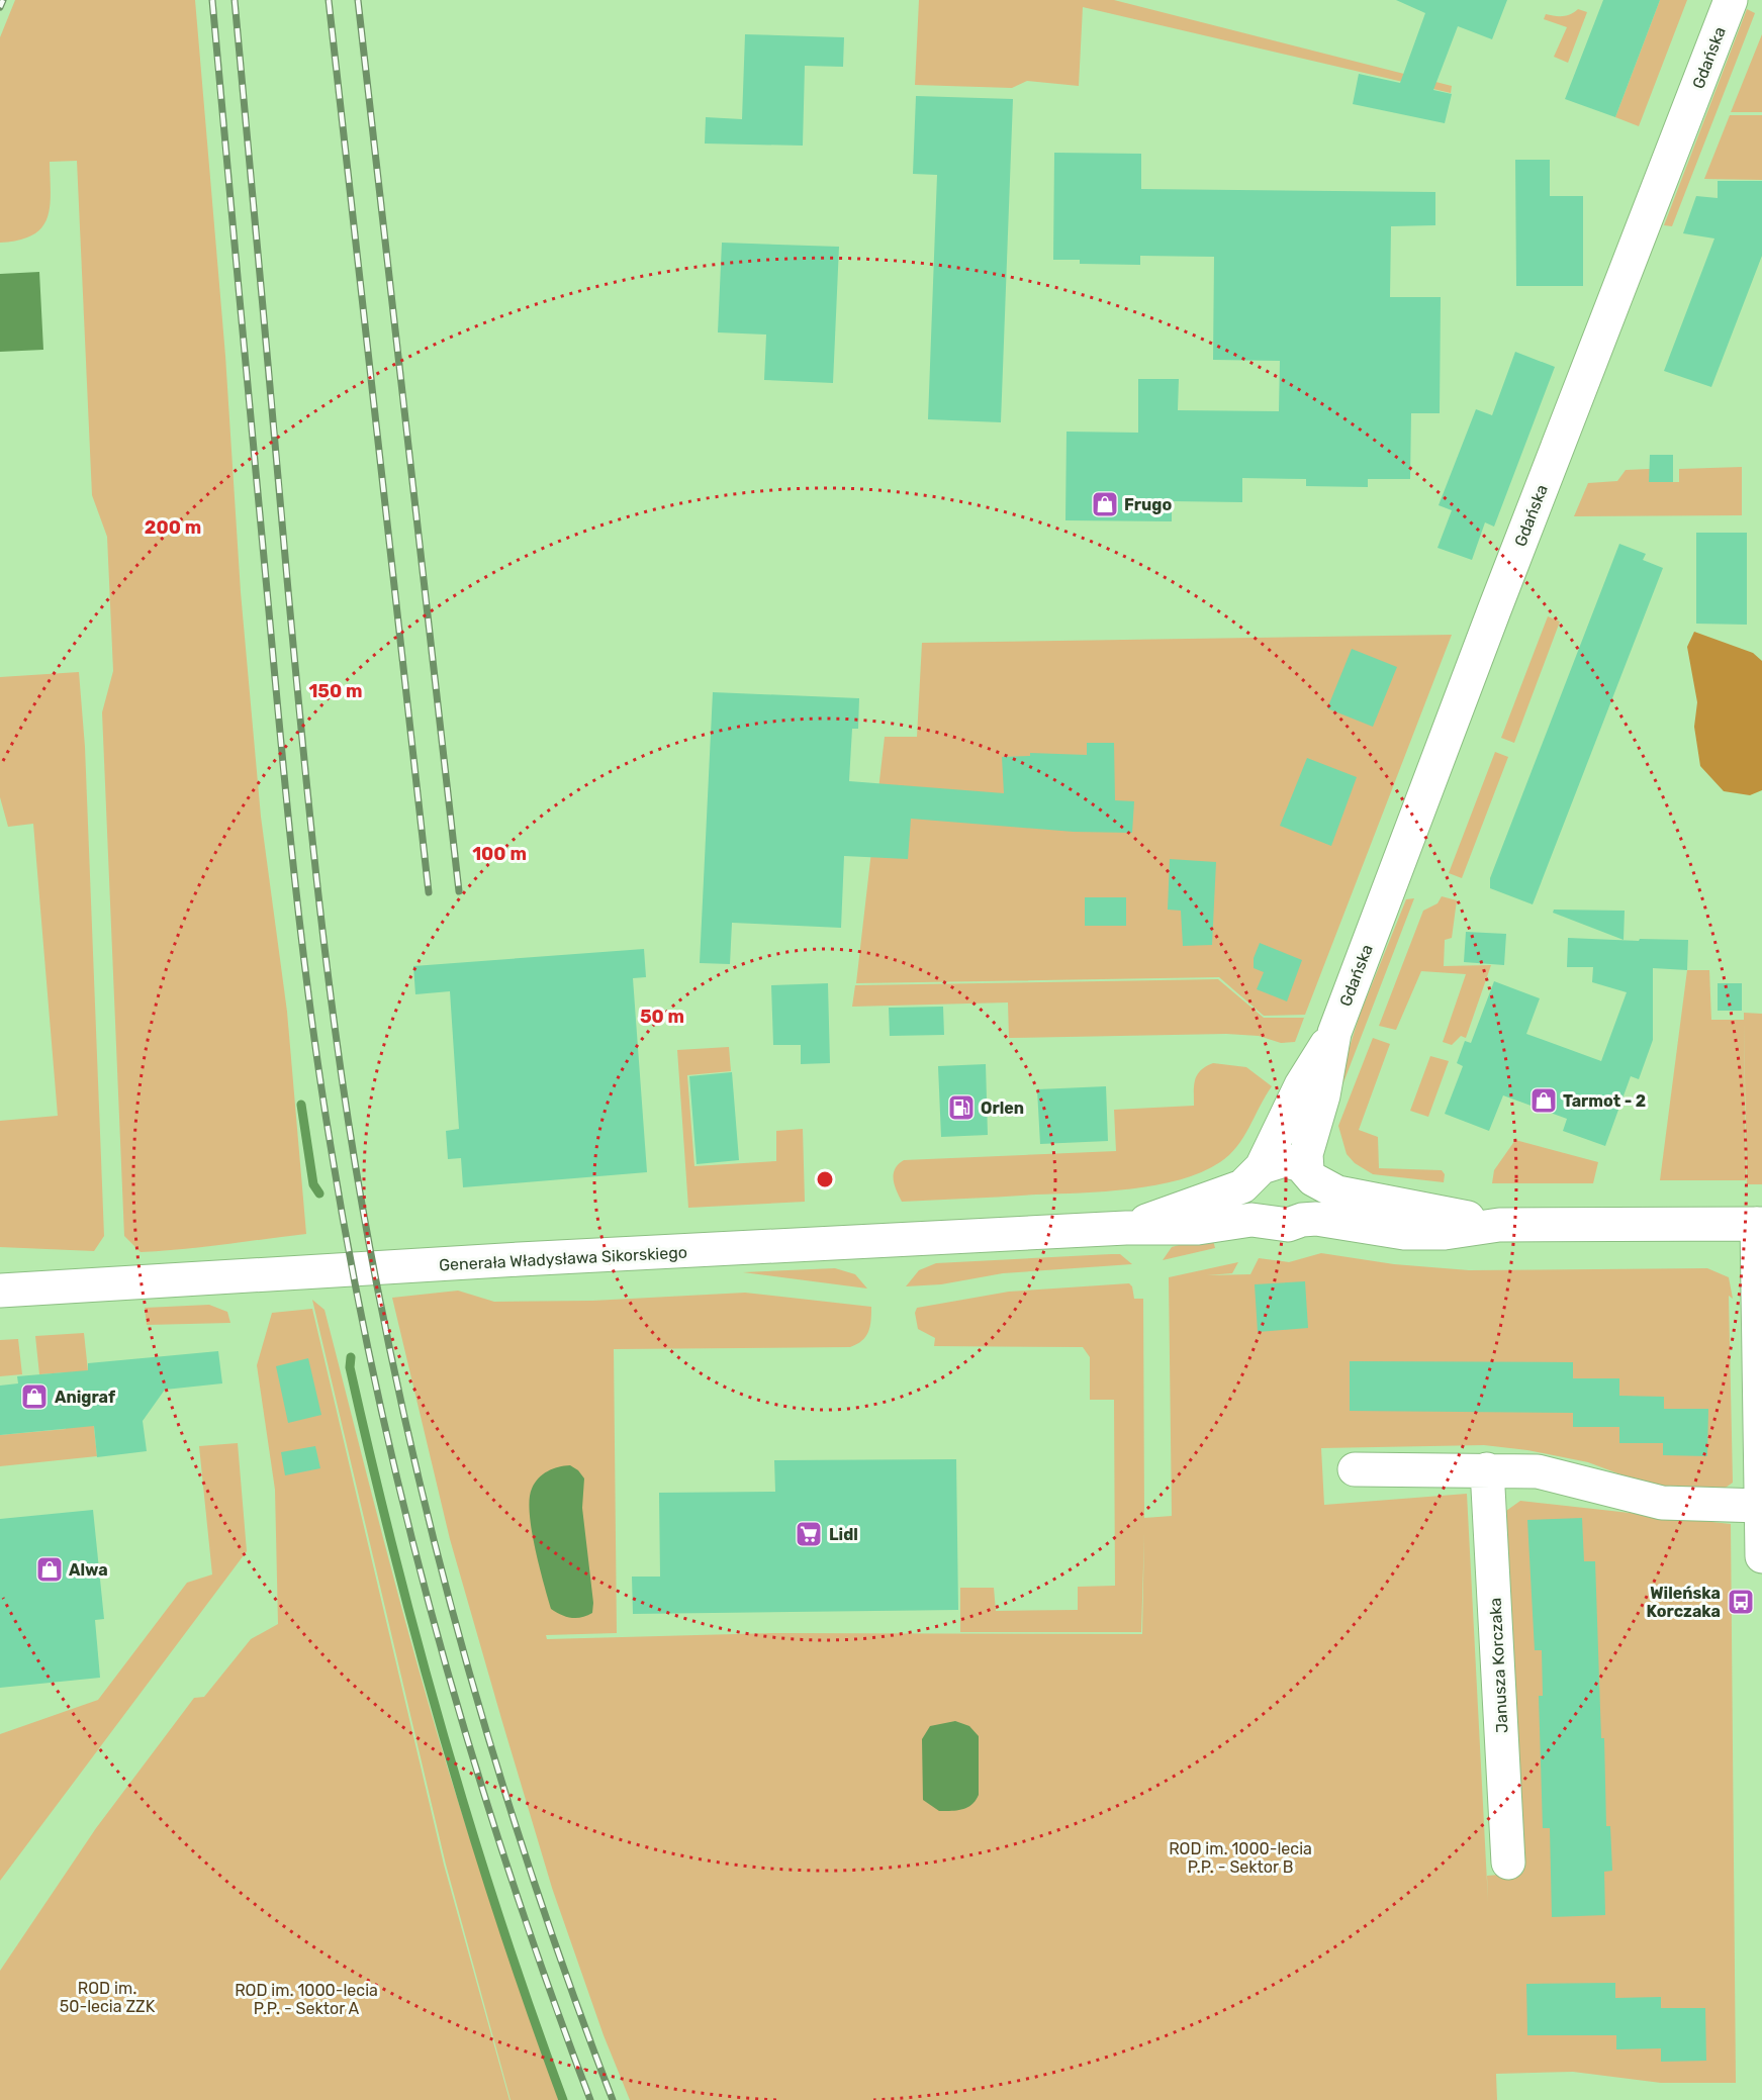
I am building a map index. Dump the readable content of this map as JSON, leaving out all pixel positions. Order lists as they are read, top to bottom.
{
  "streets": {
    "street": ["Gdańska", "Generała Władysława Sikorskiego", "Janusza Korczaka"]
  },
  "crossings": [
    ["Gdańska", "Generała Władysława Sikorskiego"]
  ],
  "parks": ["ROD im. 1000-lecia P.P. - Sektor B", "ROD im. 50-lecia ZZK", "ROD im. 1000-lecia P.P. - Sektor A"],
  "places": {
    "shop": [
      "Frugo",
      "Tarmot - 2",
      "Anigraf",
      "Alwa"
    ],
    "fuel station": ["Orlen"],
    "supermarket": ["Lidl"],
    "bus stop": ["Wileńska Korczaka"]
  },
  "rings": [
    "200 m",
    "150 m",
    "100 m",
    "50 m"
  ]
}
